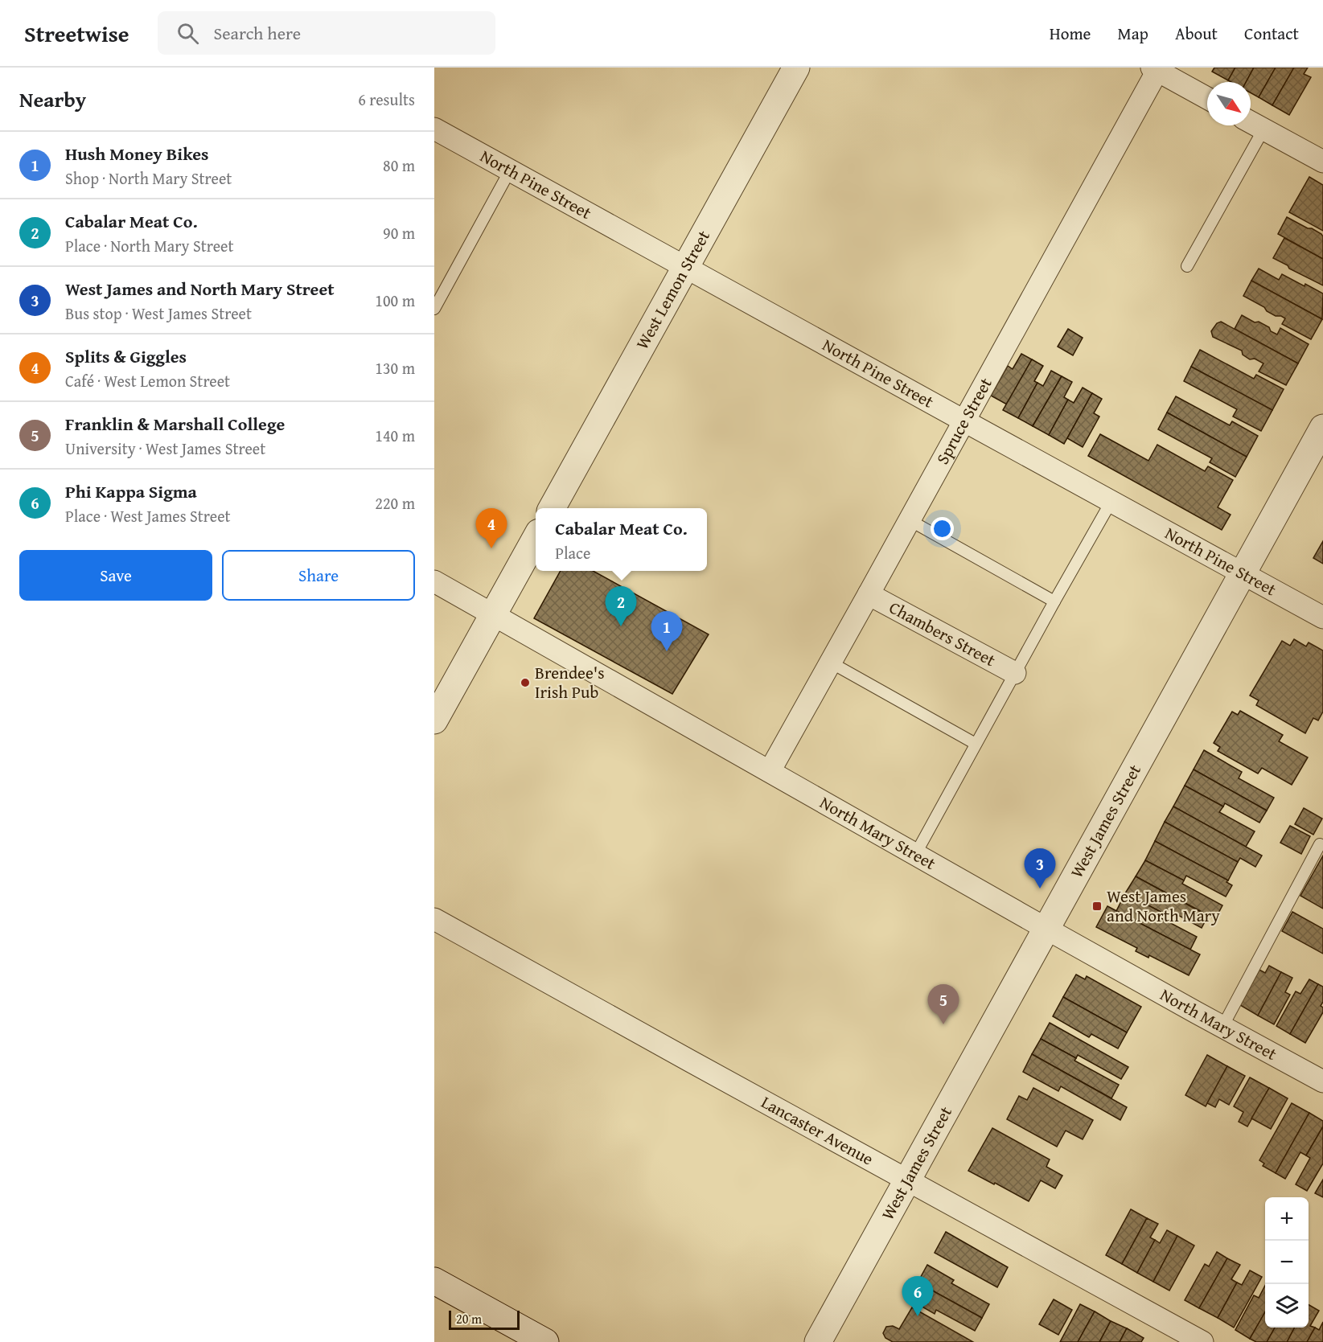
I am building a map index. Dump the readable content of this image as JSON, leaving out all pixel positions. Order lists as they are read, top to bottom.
{
  "streets": {
    "street": [
      "North Pine Street",
      "West Lemon Street",
      "Spruce Street",
      "Chambers Street",
      "West James Street",
      "North Mary Street",
      "Lancaster Avenue"
    ]
  },
  "crossings": [
    ["North Pine Street", "West Lemon Street"],
    ["North Pine Street", "Spruce Street"],
    ["North Pine Street", "West James Street"],
    ["Spruce Street", "Chambers Street"],
    ["Spruce Street", "North Mary Street"],
    ["West James Street", "North Mary Street"],
    ["West James Street", "Lancaster Avenue"]
  ],
  "places": {
    "other": ["Brendee's Irish Pub"],
    "transit": ["West James and North Mary"]
  },
  "scale_bar": "20 m",
  "north": "bottom right",
  "page": {
    "header": "Streetwise",
    "search": "Search here",
    "nav": [
      "Home",
      "Map",
      "About",
      "Contact"
    ],
    "heading": ["Nearby", "6 results"],
    "list": [
      {
        "mark": "1",
        "name": "Hush Money Bikes",
        "note": "Shop · North Mary Street",
        "value": "80 m"
      },
      {
        "mark": "2",
        "name": "Cabalar Meat Co.",
        "note": "Place · North Mary Street",
        "value": "90 m"
      },
      {
        "mark": "3",
        "name": "West James and North Mary Street",
        "note": "Bus stop · West James Street",
        "value": "100 m"
      },
      {
        "mark": "4",
        "name": "Splits & Giggles",
        "note": "Café · West Lemon Street",
        "value": "130 m"
      },
      {
        "mark": "5",
        "name": "Franklin & Marshall College",
        "note": "University · West James Street",
        "value": "140 m"
      },
      {
        "mark": "6",
        "name": "Phi Kappa Sigma",
        "note": "Place · West James Street",
        "value": "220 m"
      }
    ],
    "popup": ["Cabalar Meat Co.", "Place"],
    "pins": [
      "4",
      "2",
      "1",
      "3",
      "5",
      "6"
    ],
    "buttons": ["Save", "Share"],
    "map_buttons": ["+", "−"],
    "scale": "20 m"
  }
}
